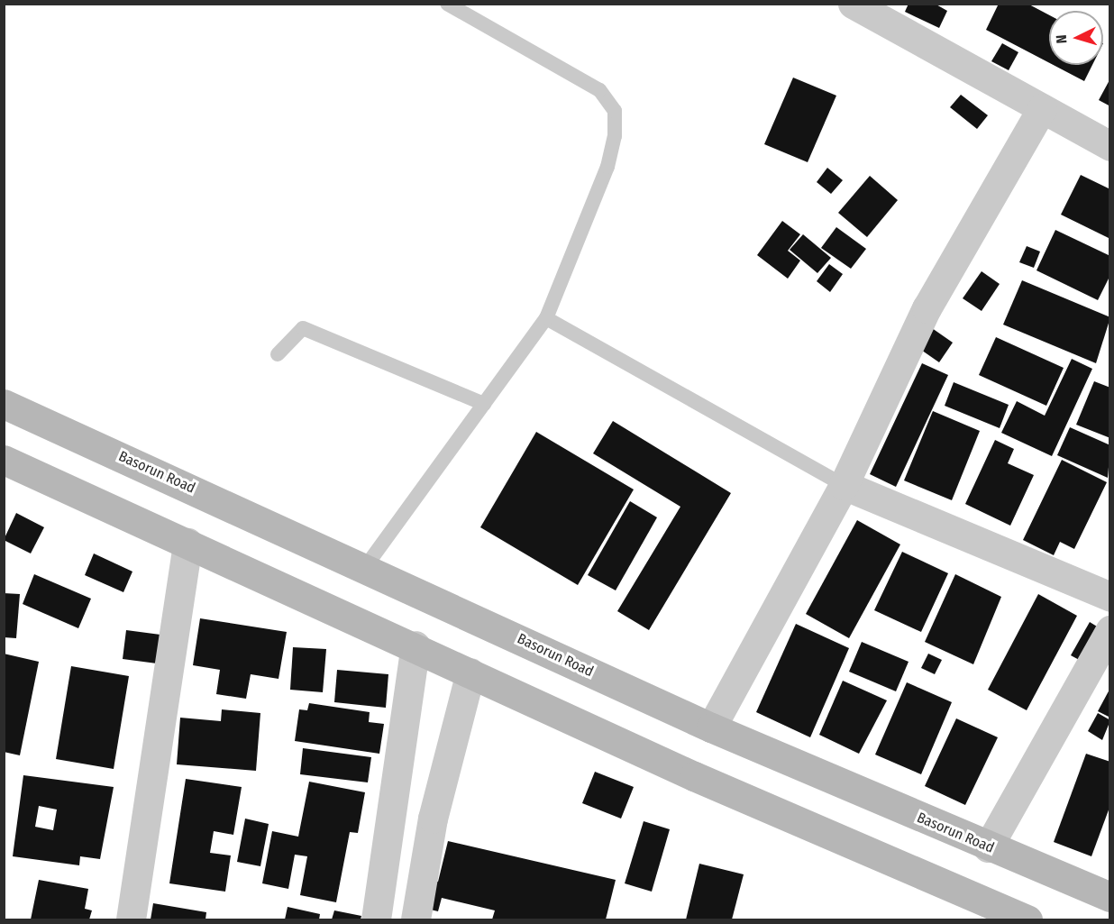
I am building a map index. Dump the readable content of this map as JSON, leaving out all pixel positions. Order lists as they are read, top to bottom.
{
  "streets": {
    "main road": ["Basorun Road"]
  },
  "north": "left"
}
